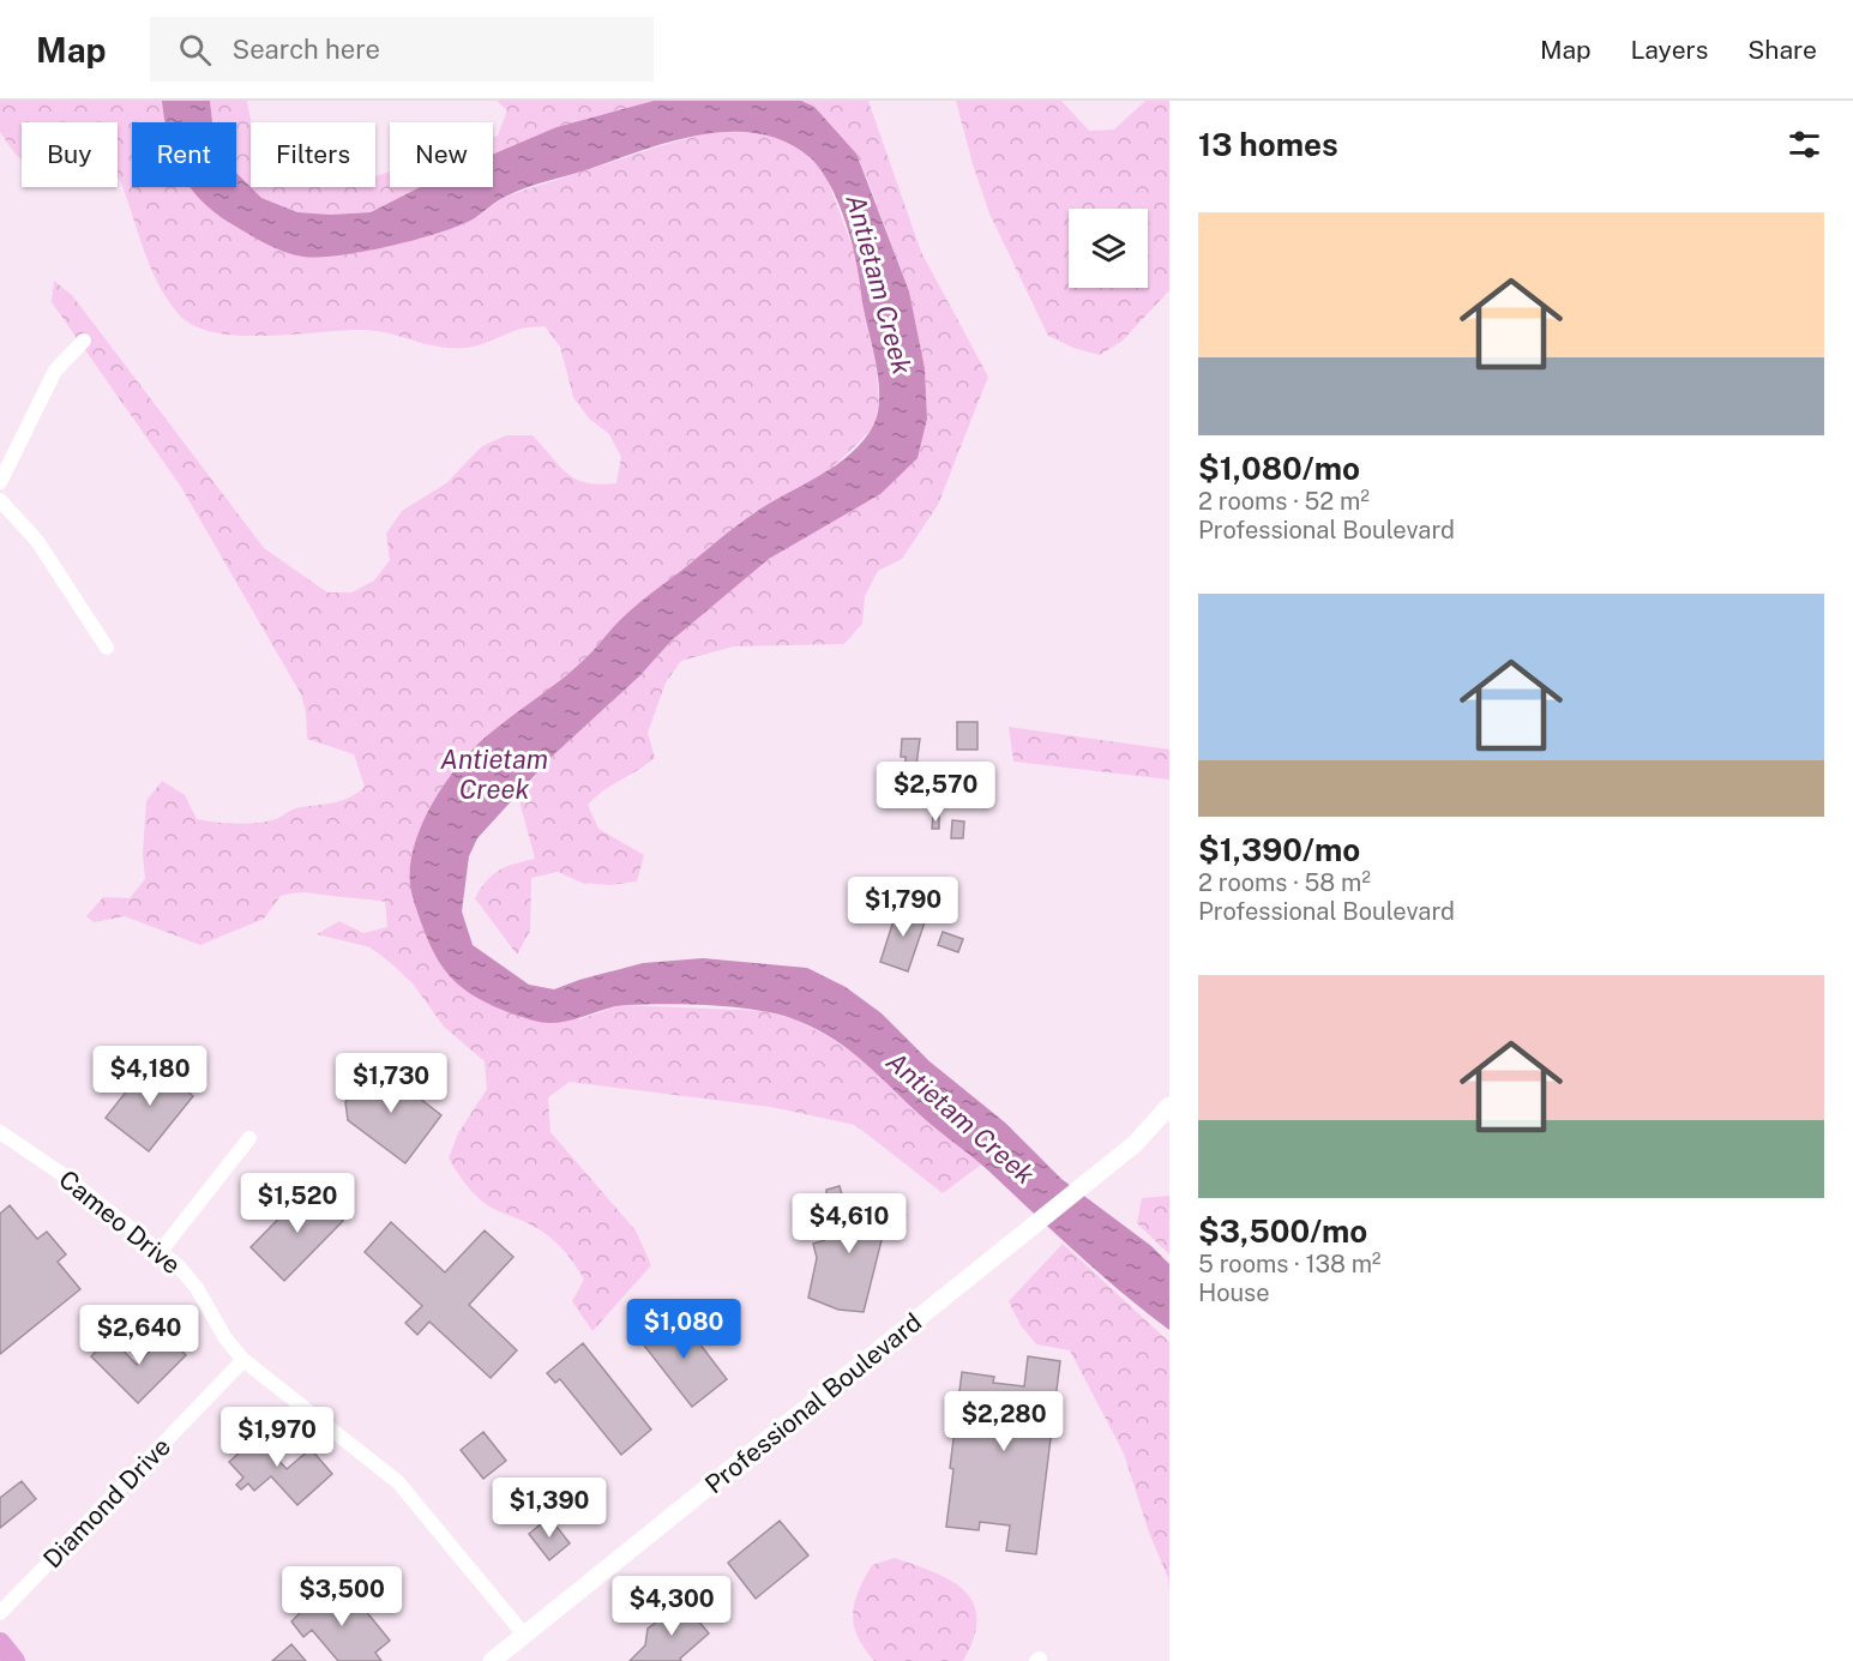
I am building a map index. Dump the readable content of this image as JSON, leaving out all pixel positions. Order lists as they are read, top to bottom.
{
  "streets": {
    "street": ["Cameo Drive", "Professional Boulevard", "Diamond Drive"]
  },
  "crossings": [
    ["Cameo Drive", "Professional Boulevard"],
    ["Cameo Drive", "Diamond Drive"]
  ],
  "water": ["Antietam Creek"],
  "page": {
    "header": "Map",
    "search": "Search here",
    "nav": ["Map", "Layers", "Share"],
    "heading": "13 homes",
    "chip": [
      "Buy",
      "Rent",
      "Filters",
      "New"
    ],
    "list": [
      {
        "name": "$1,080/mo",
        "note": "2 rooms · 52 m² · Professional Boulevard"
      },
      {
        "name": "$1,390/mo",
        "note": "2 rooms · 58 m² · Professional Boulevard"
      },
      {
        "name": "$3,500/mo",
        "note": "5 rooms · 138 m² · House"
      }
    ],
    "price": [
      "$2,570",
      "$1,790",
      "$4,180",
      "$1,730",
      "$1,520",
      "$4,610",
      "$1,080",
      "$2,640",
      "$2,280",
      "$1,970",
      "$1,390",
      "$3,500",
      "$4,300"
    ]
  }
}
